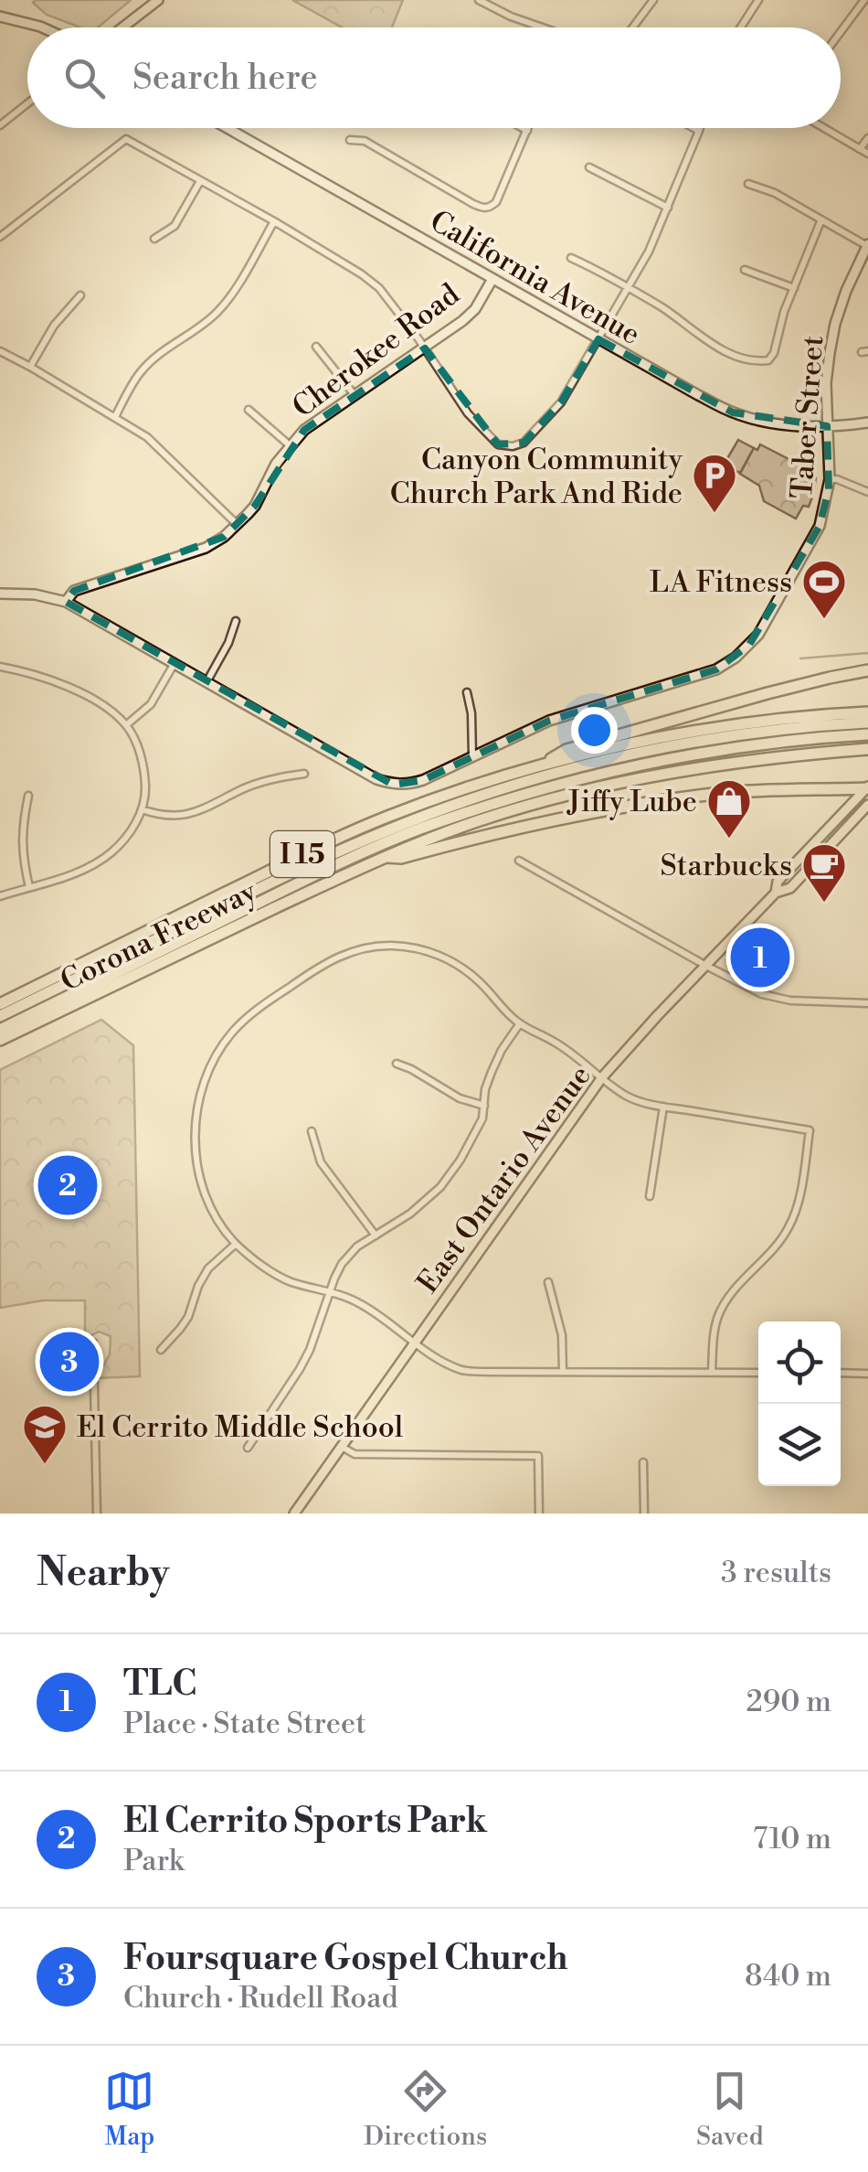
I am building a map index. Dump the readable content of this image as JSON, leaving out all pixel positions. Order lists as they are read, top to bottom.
{
  "streets": {
    "highway": ["I 15", "Corona Freeway"],
    "main road": ["East Ontario Avenue"],
    "street": ["California Avenue", "Cherokee Road", "Taber Street"]
  },
  "crossings": [
    ["California Avenue", "Cherokee Road"],
    ["California Avenue", "Taber Street"]
  ],
  "places": {
    "parking": ["Canyon Community Church Park And Ride"],
    "sports": ["LA Fitness"],
    "shop": ["Jiffy Lube"],
    "cafe": ["Starbucks"],
    "school or university": ["El Cerrito Middle School"]
  },
  "page": {
    "search": "Search here",
    "pins": ["1", "2", "3"],
    "heading": ["Nearby", "3 results"],
    "list": [
      {
        "mark": "1",
        "name": "TLC",
        "note": "Place · State Street",
        "value": "290 m"
      },
      {
        "mark": "2",
        "name": "El Cerrito Sports Park",
        "note": "Park",
        "value": "710 m"
      },
      {
        "mark": "3",
        "name": "Foursquare Gospel Church",
        "note": "Church · Rudell Road",
        "value": "840 m"
      }
    ],
    "nav": ["Map", "Directions", "Saved"]
  }
}
